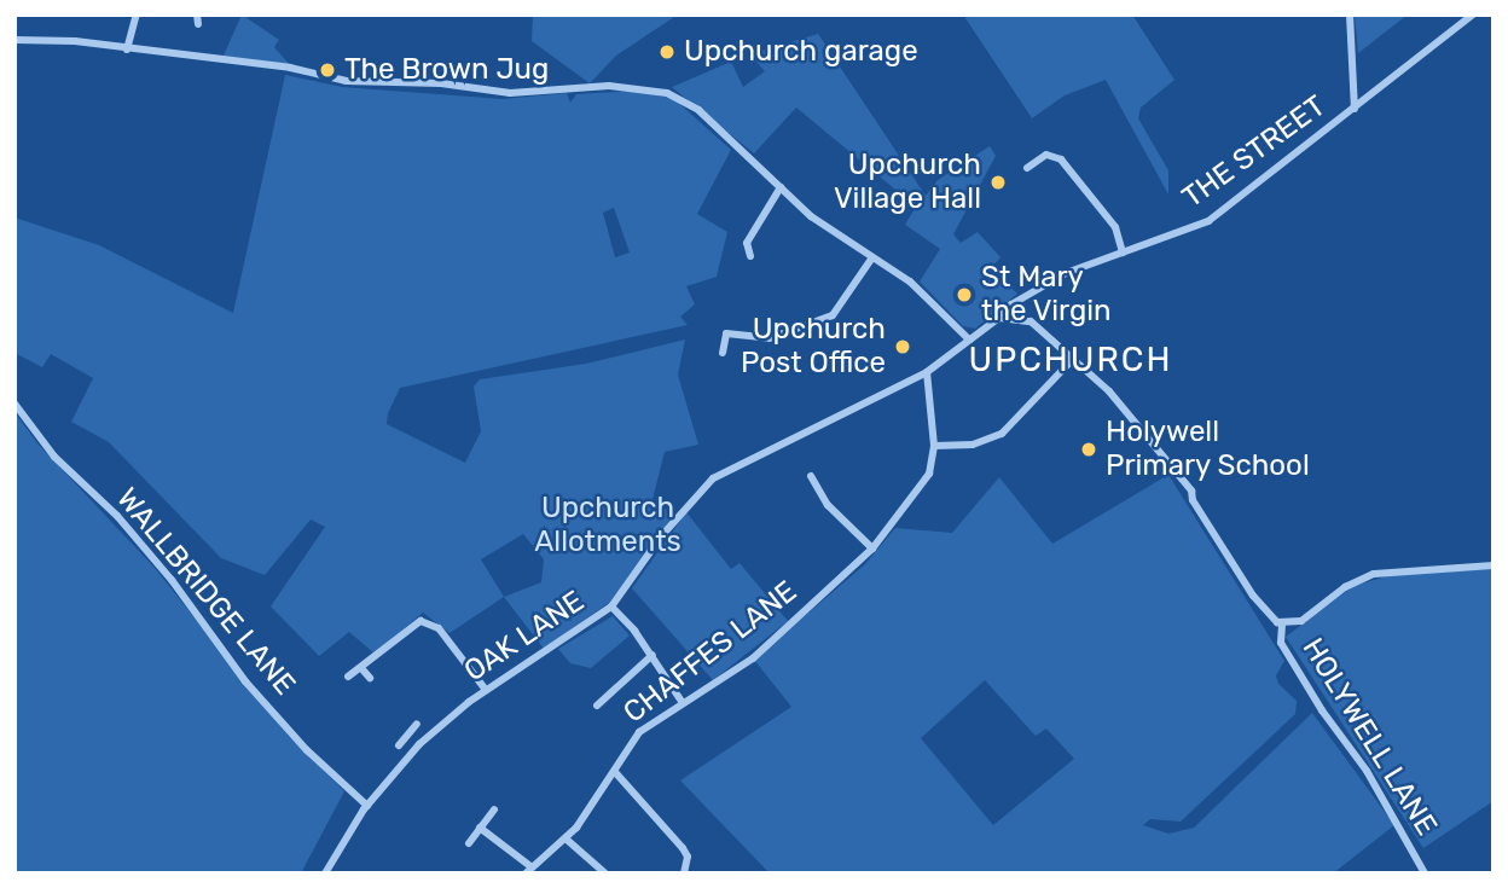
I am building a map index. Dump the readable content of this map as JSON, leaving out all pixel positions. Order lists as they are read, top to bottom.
{
  "streets": {
    "street": [
      "THE STREET",
      "WALLBRIDGE LANE",
      "OAK LANE",
      "CHAFFES LANE",
      "HOLYWELL LANE"
    ]
  },
  "crossings": [
    ["THE STREET", "OAK LANE"],
    ["WALLBRIDGE LANE", "OAK LANE"],
    ["OAK LANE", "CHAFFES LANE"]
  ],
  "districts": ["UPCHURCH"],
  "parks": ["Upchurch Allotments"],
  "places": [
    "Upchurch garage",
    "The Brown Jug",
    "Upchurch Village Hall",
    "St Mary the Virgin",
    "Upchurch Post Office",
    "Holywell Primary School"
  ]
}
